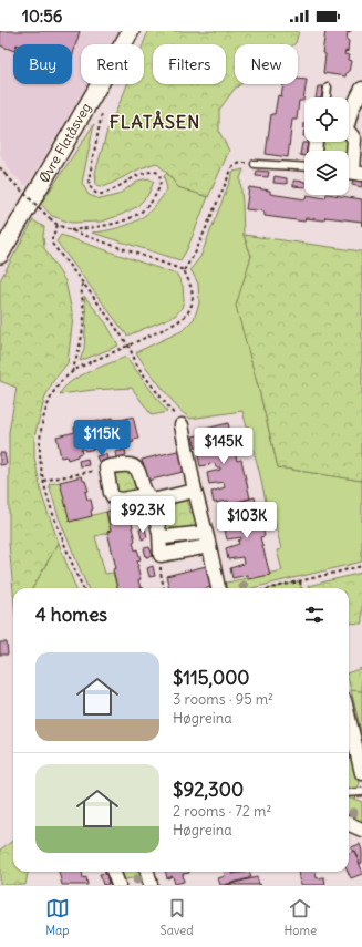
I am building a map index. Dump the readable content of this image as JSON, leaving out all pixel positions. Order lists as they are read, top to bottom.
{
  "streets": {
    "street": ["Øvre Flatåsveg"]
  },
  "districts": ["FLATÅSEN"],
  "page": {
    "status": "10:56",
    "chip": [
      "Buy",
      "Rent",
      "Filters",
      "New"
    ],
    "price": [
      "$115K",
      "$145K",
      "$92.3K",
      "$103K"
    ],
    "heading": "4 homes",
    "list": [
      {
        "name": "$115,000",
        "note": "3 rooms · 95 m² · Høgreina"
      },
      {
        "name": "$92,300",
        "note": "2 rooms · 72 m² · Høgreina"
      }
    ],
    "tabs": ["Map", "Saved", "Home"]
  }
}
